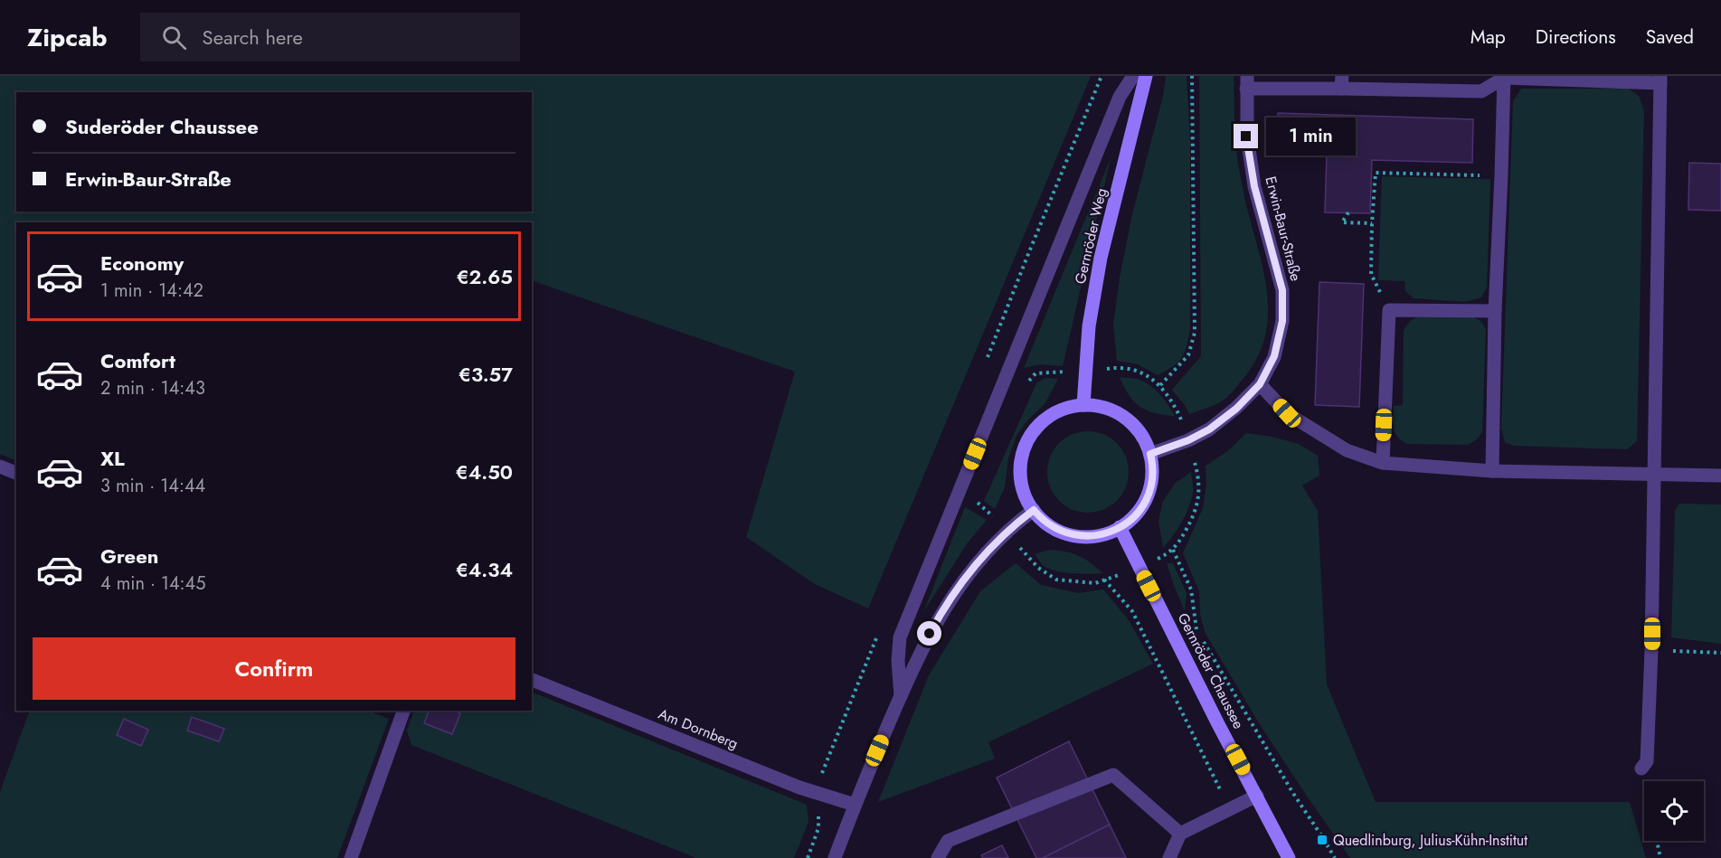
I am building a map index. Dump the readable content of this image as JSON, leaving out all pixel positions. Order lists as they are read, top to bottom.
{
  "streets": {
    "main road": ["Gernröder Weg", "Gernröder Chaussee"],
    "street": ["Erwin-Baur-Straße", "Am Dornberg"]
  },
  "crossings": [
    ["Erwin-Baur-Straße", "Gernröder Weg"],
    ["Erwin-Baur-Straße", "Gernröder Chaussee"],
    ["Gernröder Weg", "Gernröder Chaussee"]
  ],
  "places": {
    "transit": ["Quedlinburg, Julius-Kühn-Institut"]
  },
  "page": {
    "header": "Zipcab",
    "search": "Search here",
    "nav": ["Map", "Directions", "Saved"],
    "banner": ["Suderöder Chaussee", "Erwin-Baur-Straße"],
    "bubble": "1 min",
    "list": [
      {
        "name": "Economy",
        "note": "1 min · 14:42",
        "value": "€2.65"
      },
      {
        "name": "Comfort",
        "note": "2 min · 14:43",
        "value": "€3.57"
      },
      {
        "name": "XL",
        "note": "3 min · 14:44",
        "value": "€4.50"
      },
      {
        "name": "Green",
        "note": "4 min · 14:45",
        "value": "€4.34"
      }
    ],
    "buttons": "Confirm"
  }
}
